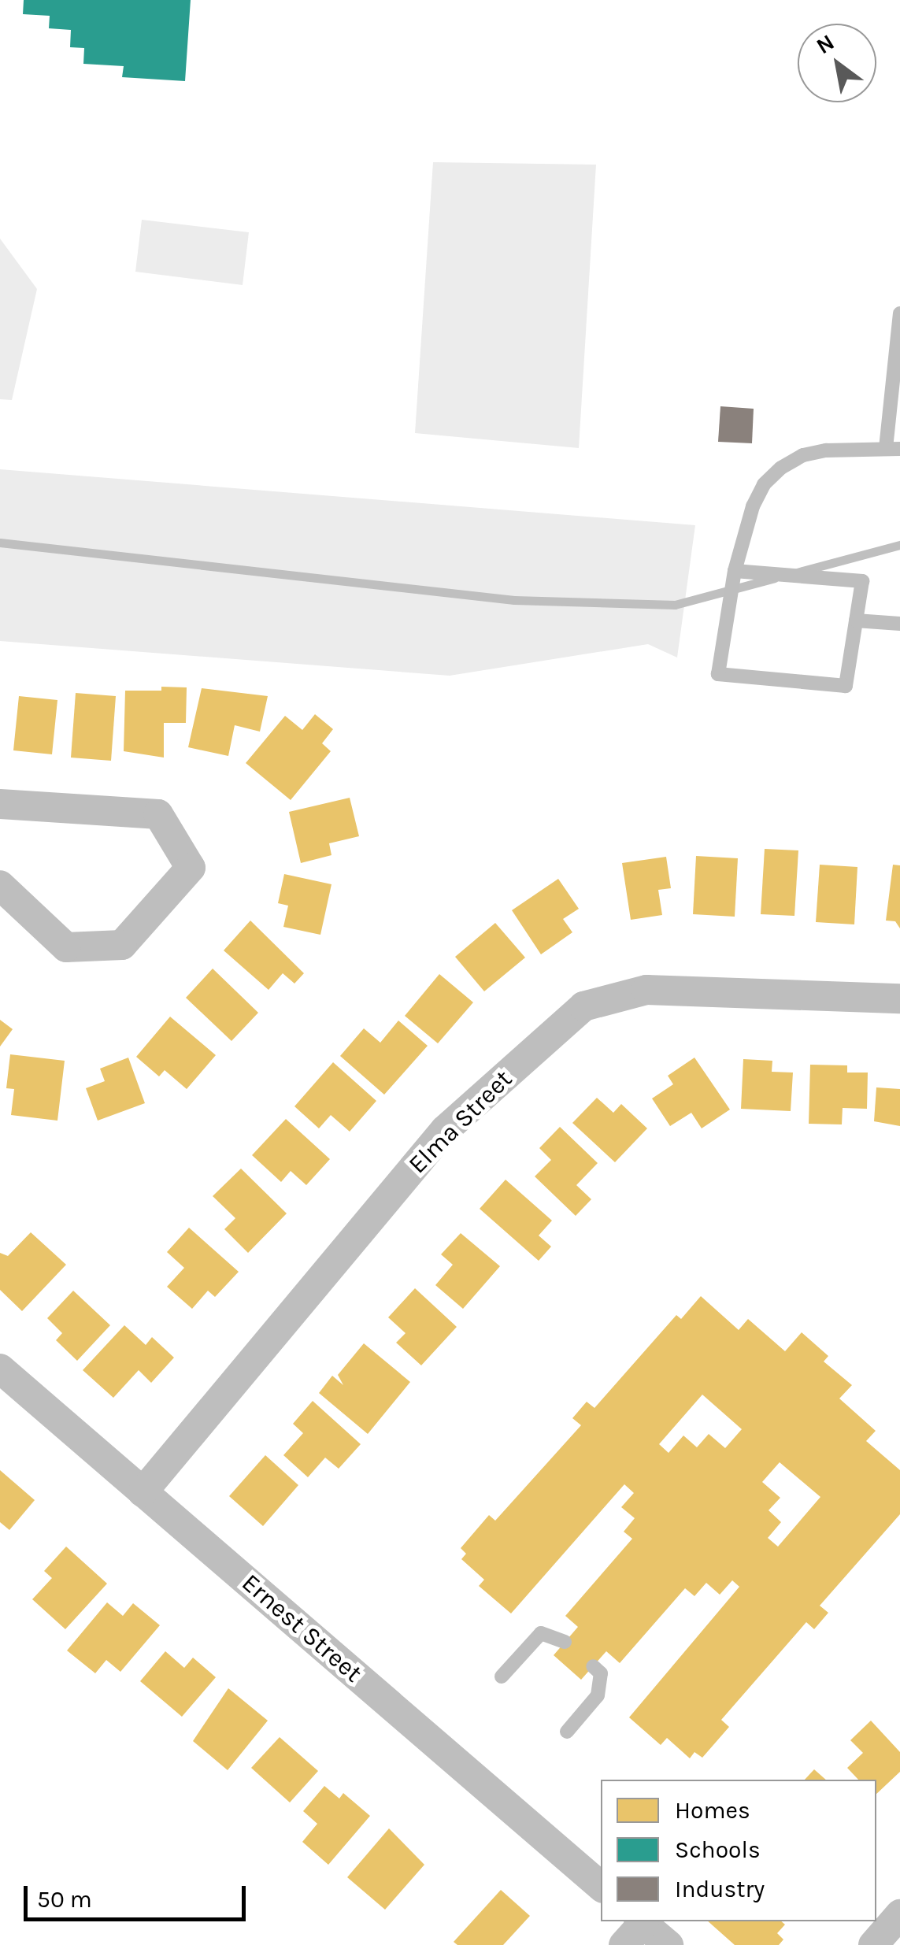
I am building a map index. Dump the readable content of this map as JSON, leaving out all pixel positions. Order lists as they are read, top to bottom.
{
  "streets": {
    "street": ["Elma Street", "Ernest Street"]
  },
  "crossings": [
    ["Elma Street", "Ernest Street"]
  ],
  "legend": ["Homes", "Schools", "Industry"],
  "scale_bar": "50 m",
  "north": "top left"
}
